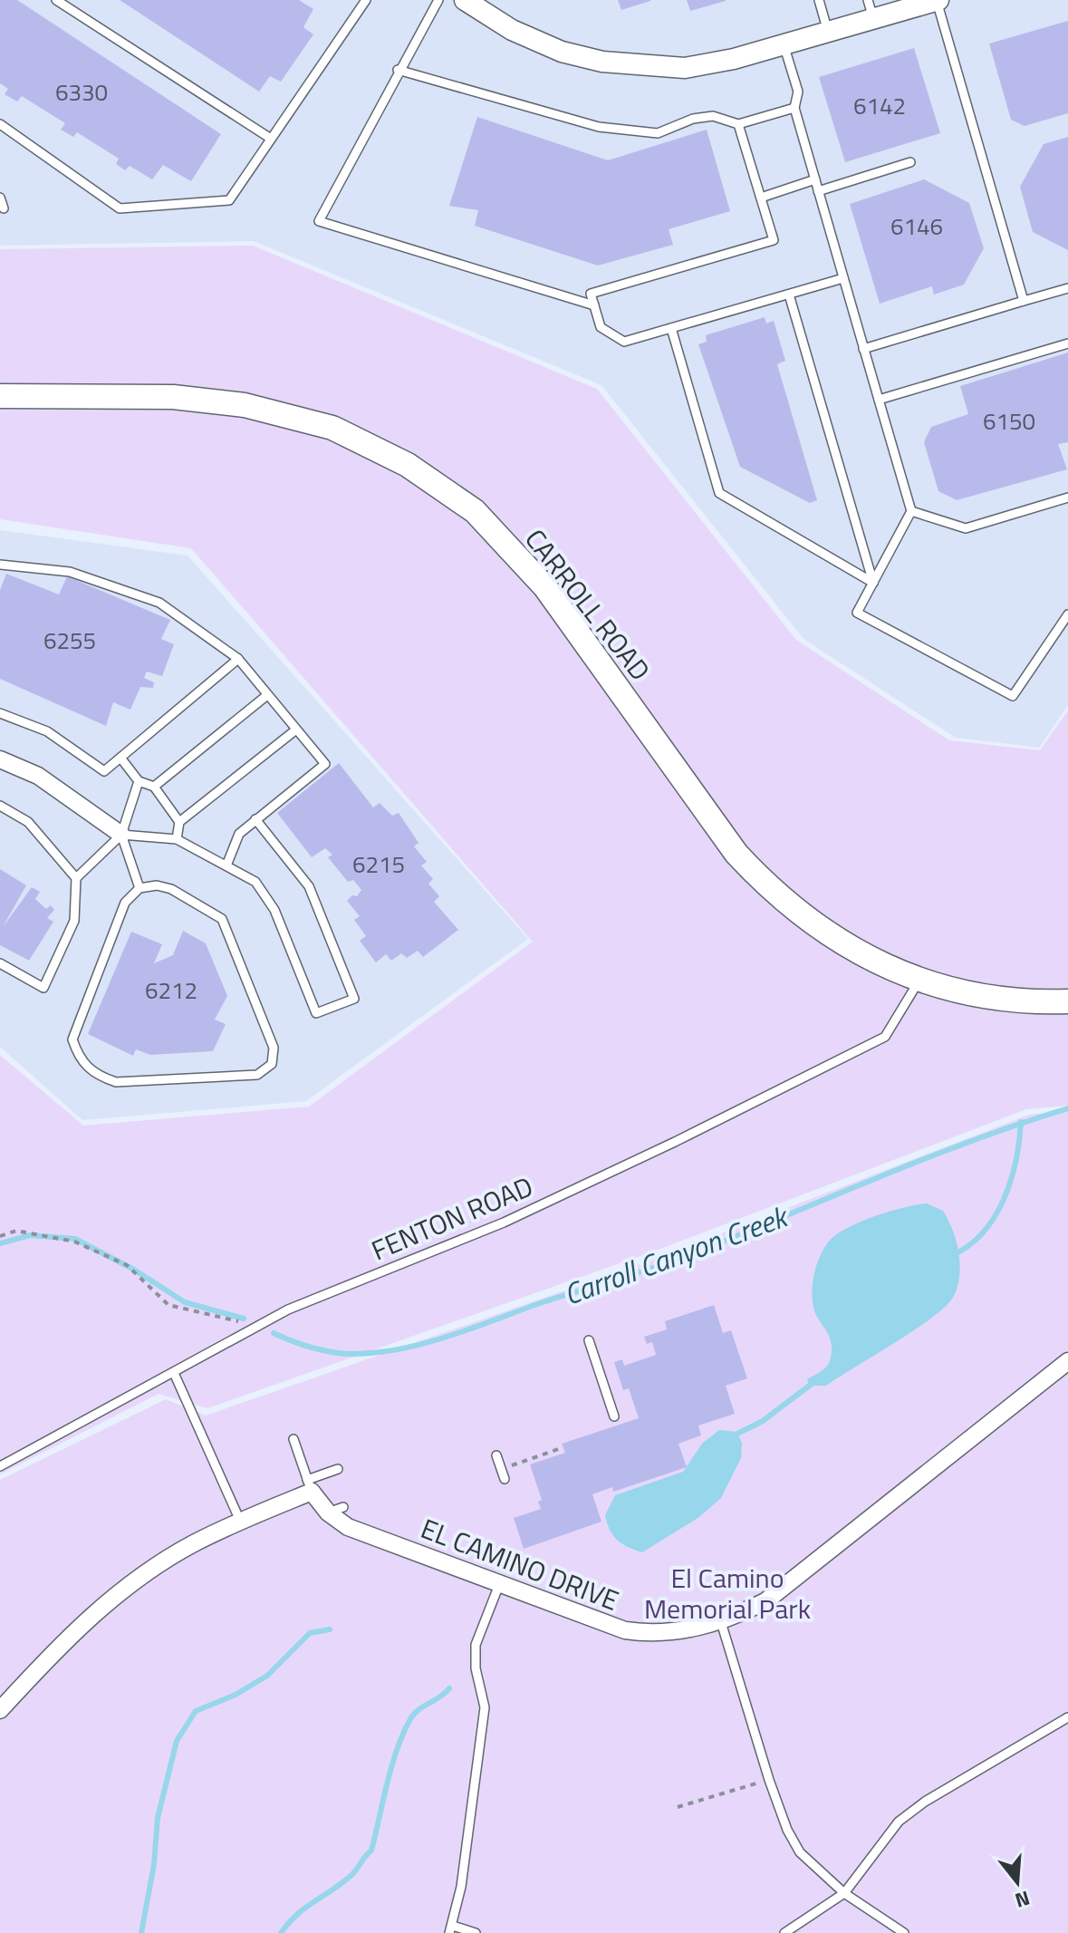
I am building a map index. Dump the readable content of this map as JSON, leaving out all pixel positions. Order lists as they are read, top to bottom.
{
  "streets": {
    "main road": ["CARROLL ROAD"],
    "street": ["EL CAMINO DRIVE"],
    "lane": ["FENTON ROAD"]
  },
  "crossings": [
    ["CARROLL ROAD", "FENTON ROAD"]
  ],
  "water": ["Carroll Canyon Creek"],
  "parks": ["El Camino Memorial Park"],
  "house_numbers": [
    "6330",
    "6142",
    "6146",
    "6150",
    "6255",
    "6215",
    "6212"
  ],
  "north": "bottom"
}
